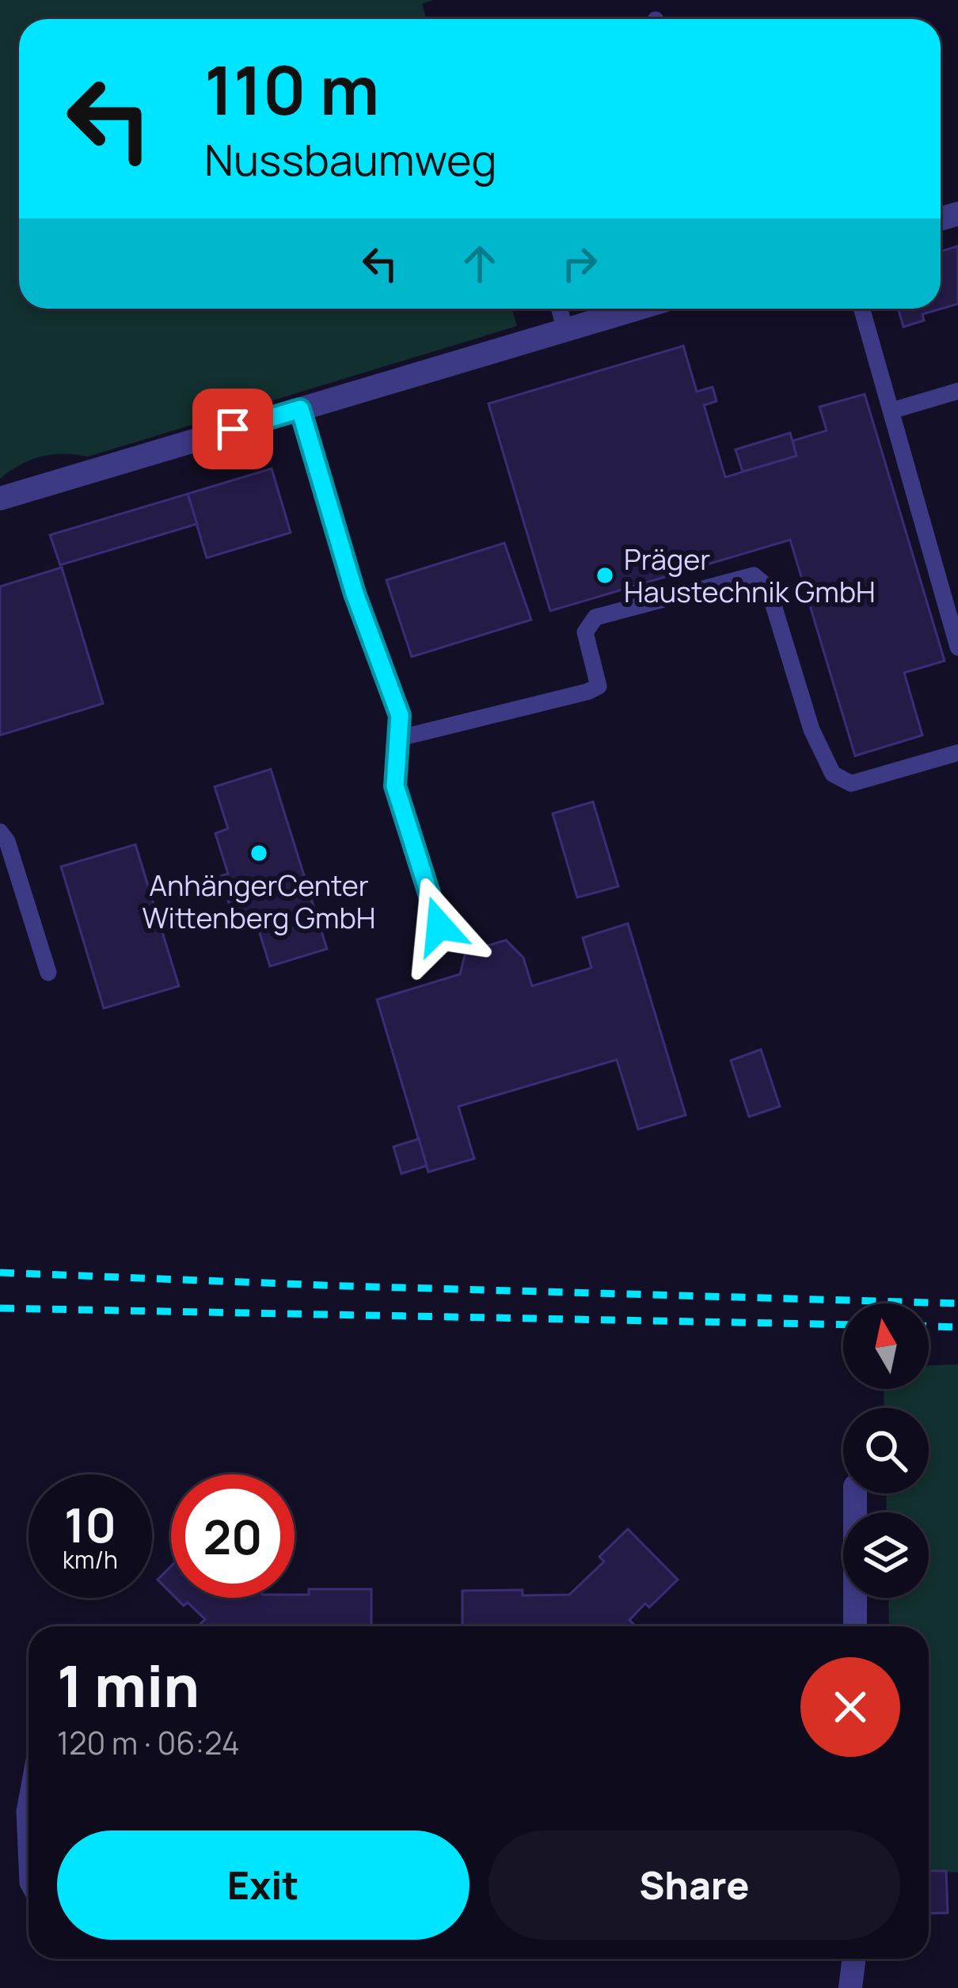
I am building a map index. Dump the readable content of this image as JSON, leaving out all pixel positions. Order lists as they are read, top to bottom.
{
  "places": ["Präger Haustechnik GmbH", "AnhängerCenter Wittenberg GmbH"],
  "north": "top",
  "page": {
    "turn": ["110 m", "Nussbaumweg"],
    "speed": "10 km/h",
    "limit": "20",
    "heading": ["1 min", "120 m · 06:24"],
    "buttons": ["Exit", "Share"]
  }
}
